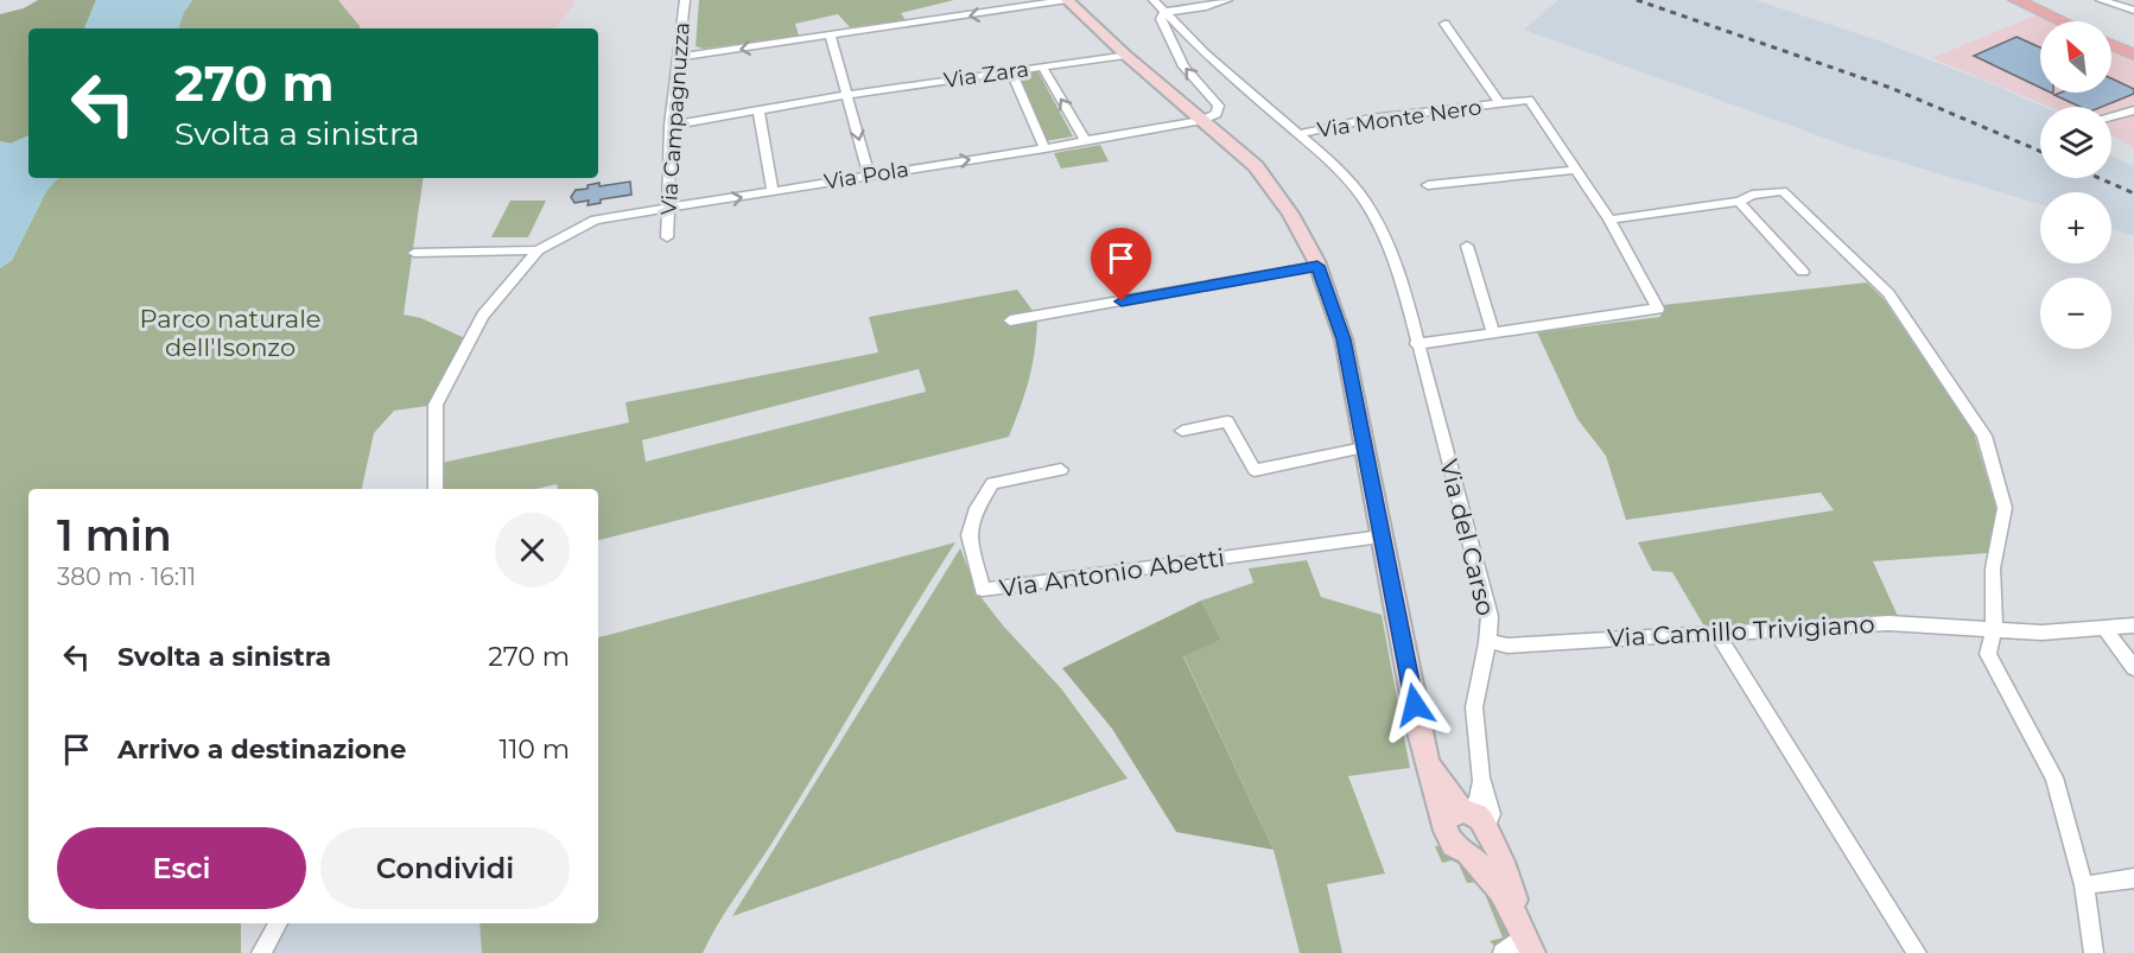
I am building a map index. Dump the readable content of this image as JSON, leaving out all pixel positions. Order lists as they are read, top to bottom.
{
  "streets": {
    "street": [
      "Via Zara",
      "Via Campagnuzza",
      "Via Monte Nero",
      "Via Pola",
      "Via del Carso",
      "Via Antonio Abetti",
      "Via Camillo Trivigiano"
    ]
  },
  "crossings": [
    ["Via Zara", "Via Campagnuzza"],
    ["Via Campagnuzza", "Via Pola"],
    ["Via Monte Nero", "Via del Carso"],
    ["Via del Carso", "Via Camillo Trivigiano"]
  ],
  "parks": ["Parco naturale dell'Isonzo"],
  "north": "top left",
  "page": {
    "map_buttons": ["+", "−"],
    "turn": ["270 m", "Svolta a sinistra"],
    "heading": ["1 min", "380 m · 16:11"],
    "list": [
      {
        "name": "Svolta a sinistra",
        "value": "270 m"
      },
      {
        "name": "Arrivo a destinazione",
        "value": "110 m"
      }
    ],
    "buttons": ["Esci", "Condividi"]
  }
}
